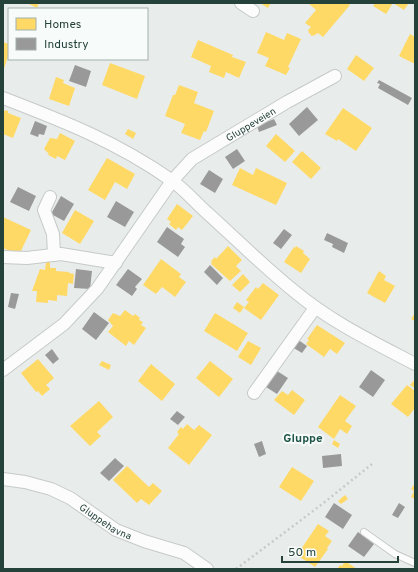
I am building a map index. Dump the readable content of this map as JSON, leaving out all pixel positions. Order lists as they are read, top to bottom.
{
  "streets": {
    "street": ["Gluppeveien", "Gluppehavna"]
  },
  "districts": ["Gluppe"],
  "legend": ["Homes", "Industry"],
  "scale_bar": "50 m"
}
